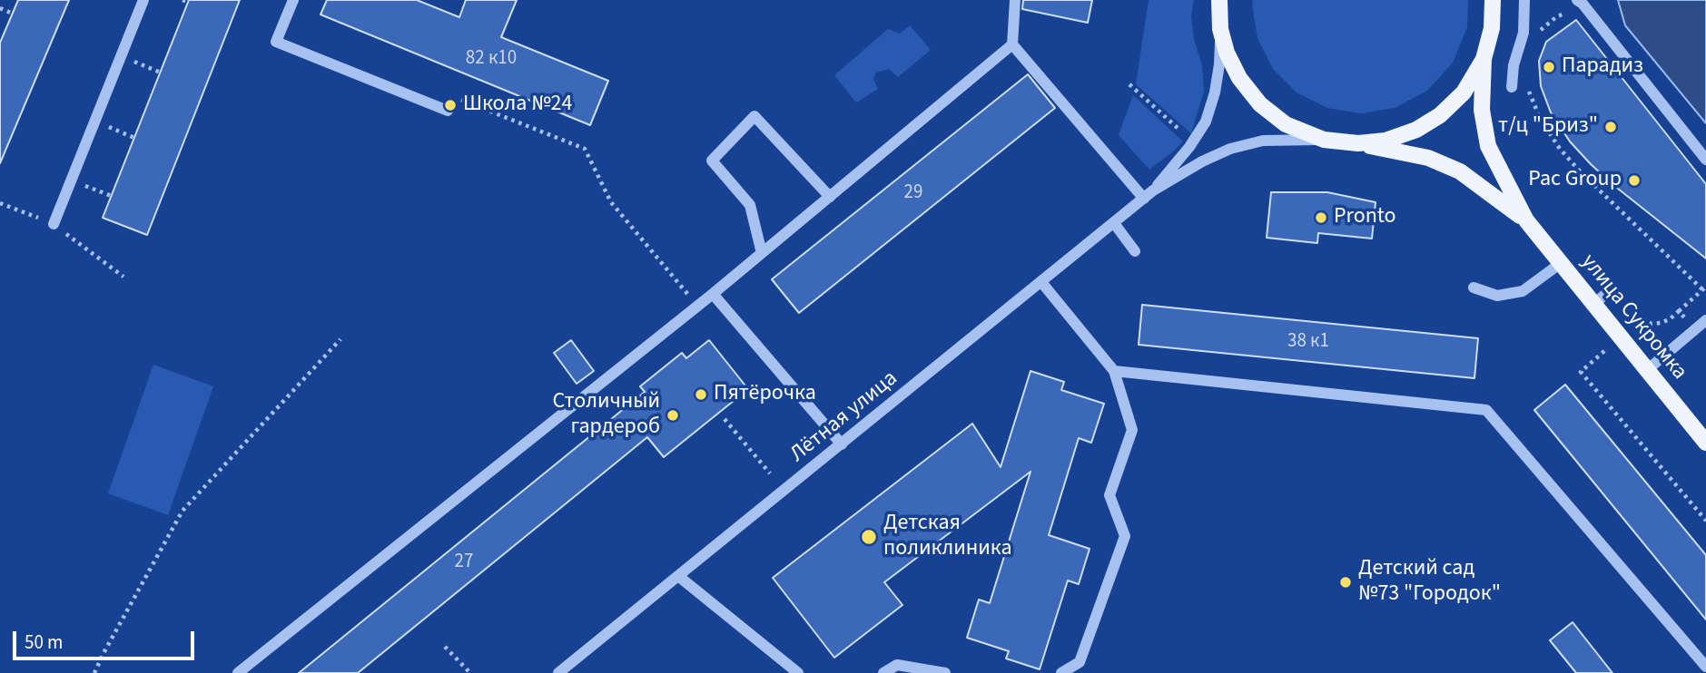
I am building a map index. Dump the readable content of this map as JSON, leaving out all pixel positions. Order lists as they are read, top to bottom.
{
  "streets": {
    "main road": ["улица Сукромка"],
    "street": ["Лётная улица"]
  },
  "places": [
    "Парадиз",
    "Школа №24",
    "т/ц \"Бриз\"",
    "Pac Group",
    "Pronto",
    "Пятёрочка",
    "Столичный гардероб",
    "Детская поликлиника",
    "Детский сад №73 \"Городок\""
  ],
  "house_numbers": [
    "82 к10",
    "29",
    "38 к1",
    "27"
  ],
  "scale_bar": "50 m"
}
